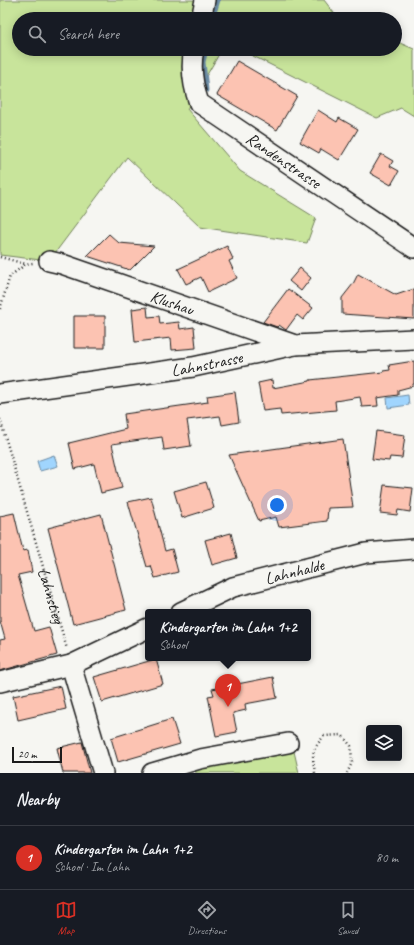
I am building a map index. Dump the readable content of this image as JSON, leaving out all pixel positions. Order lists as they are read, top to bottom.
{
  "streets": {
    "street": [
      "Randenstrasse",
      "Klushau",
      "Lahnstrasse",
      "Lahnhalde"
    ],
    "path": ["Lahnstieg"]
  },
  "crossings": [
    ["Klushau", "Lahnstrasse"]
  ],
  "scale_bar": "20 m",
  "page": {
    "search": "Search here",
    "popup": ["Kindergarten im Lahn 1+2", "School"],
    "pins": "1",
    "scale": "20 m",
    "heading": "Nearby",
    "list": [
      {
        "mark": "1",
        "name": "Kindergarten im Lahn 1+2",
        "note": "School · Im Lahn",
        "value": "80 m"
      }
    ],
    "nav": ["Map", "Directions", "Saved"]
  }
}
